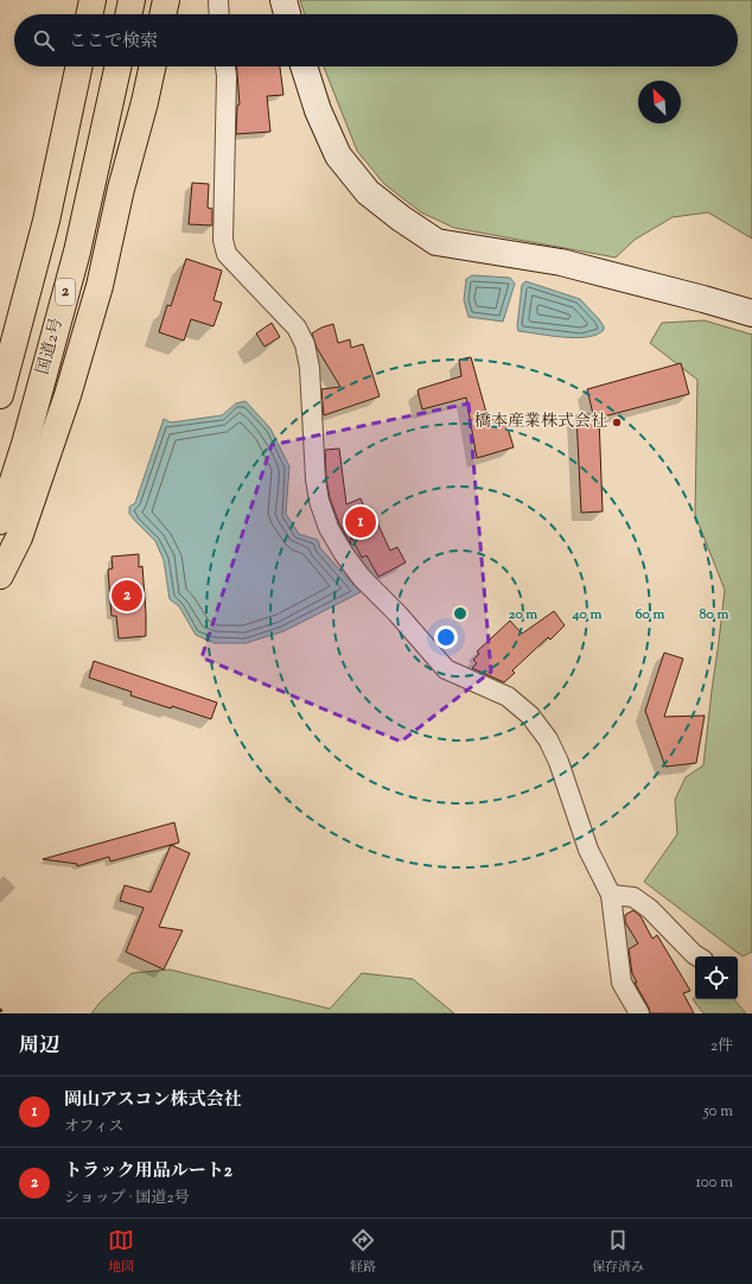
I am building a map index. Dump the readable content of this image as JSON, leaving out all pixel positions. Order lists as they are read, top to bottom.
{
  "streets": {
    "highway": ["2", "国道2号"]
  },
  "places": ["橋本産業株式会社"],
  "north": "top left",
  "page": {
    "search": "ここで検索",
    "pins": ["1", "2"],
    "heading": ["周辺", "2件"],
    "list": [
      {
        "mark": "1",
        "name": "岡山アスコン株式会社",
        "note": "オフィス",
        "value": "50 m"
      },
      {
        "mark": "2",
        "name": "トラック用品ルート2",
        "note": "ショップ · 国道2号",
        "value": "100 m"
      }
    ],
    "nav": ["地図", "経路", "保存済み"]
  },
  "rings": [
    "20 m",
    "40 m",
    "60 m",
    "80 m"
  ]
}
